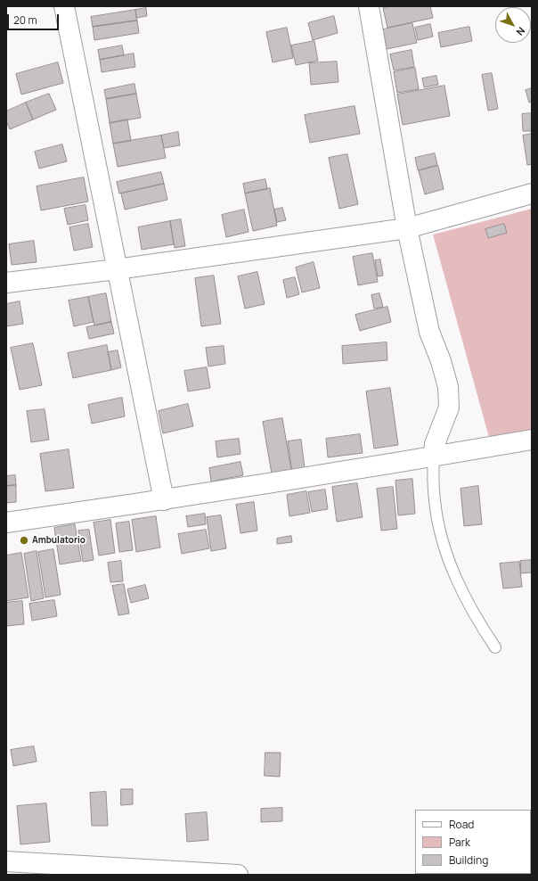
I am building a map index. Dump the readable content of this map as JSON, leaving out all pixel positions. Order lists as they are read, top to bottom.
{
  "places": ["Ambulatorio"],
  "legend": ["Road", "Park", "Building"],
  "scale_bar": "20 m",
  "north": "bottom right"
}
